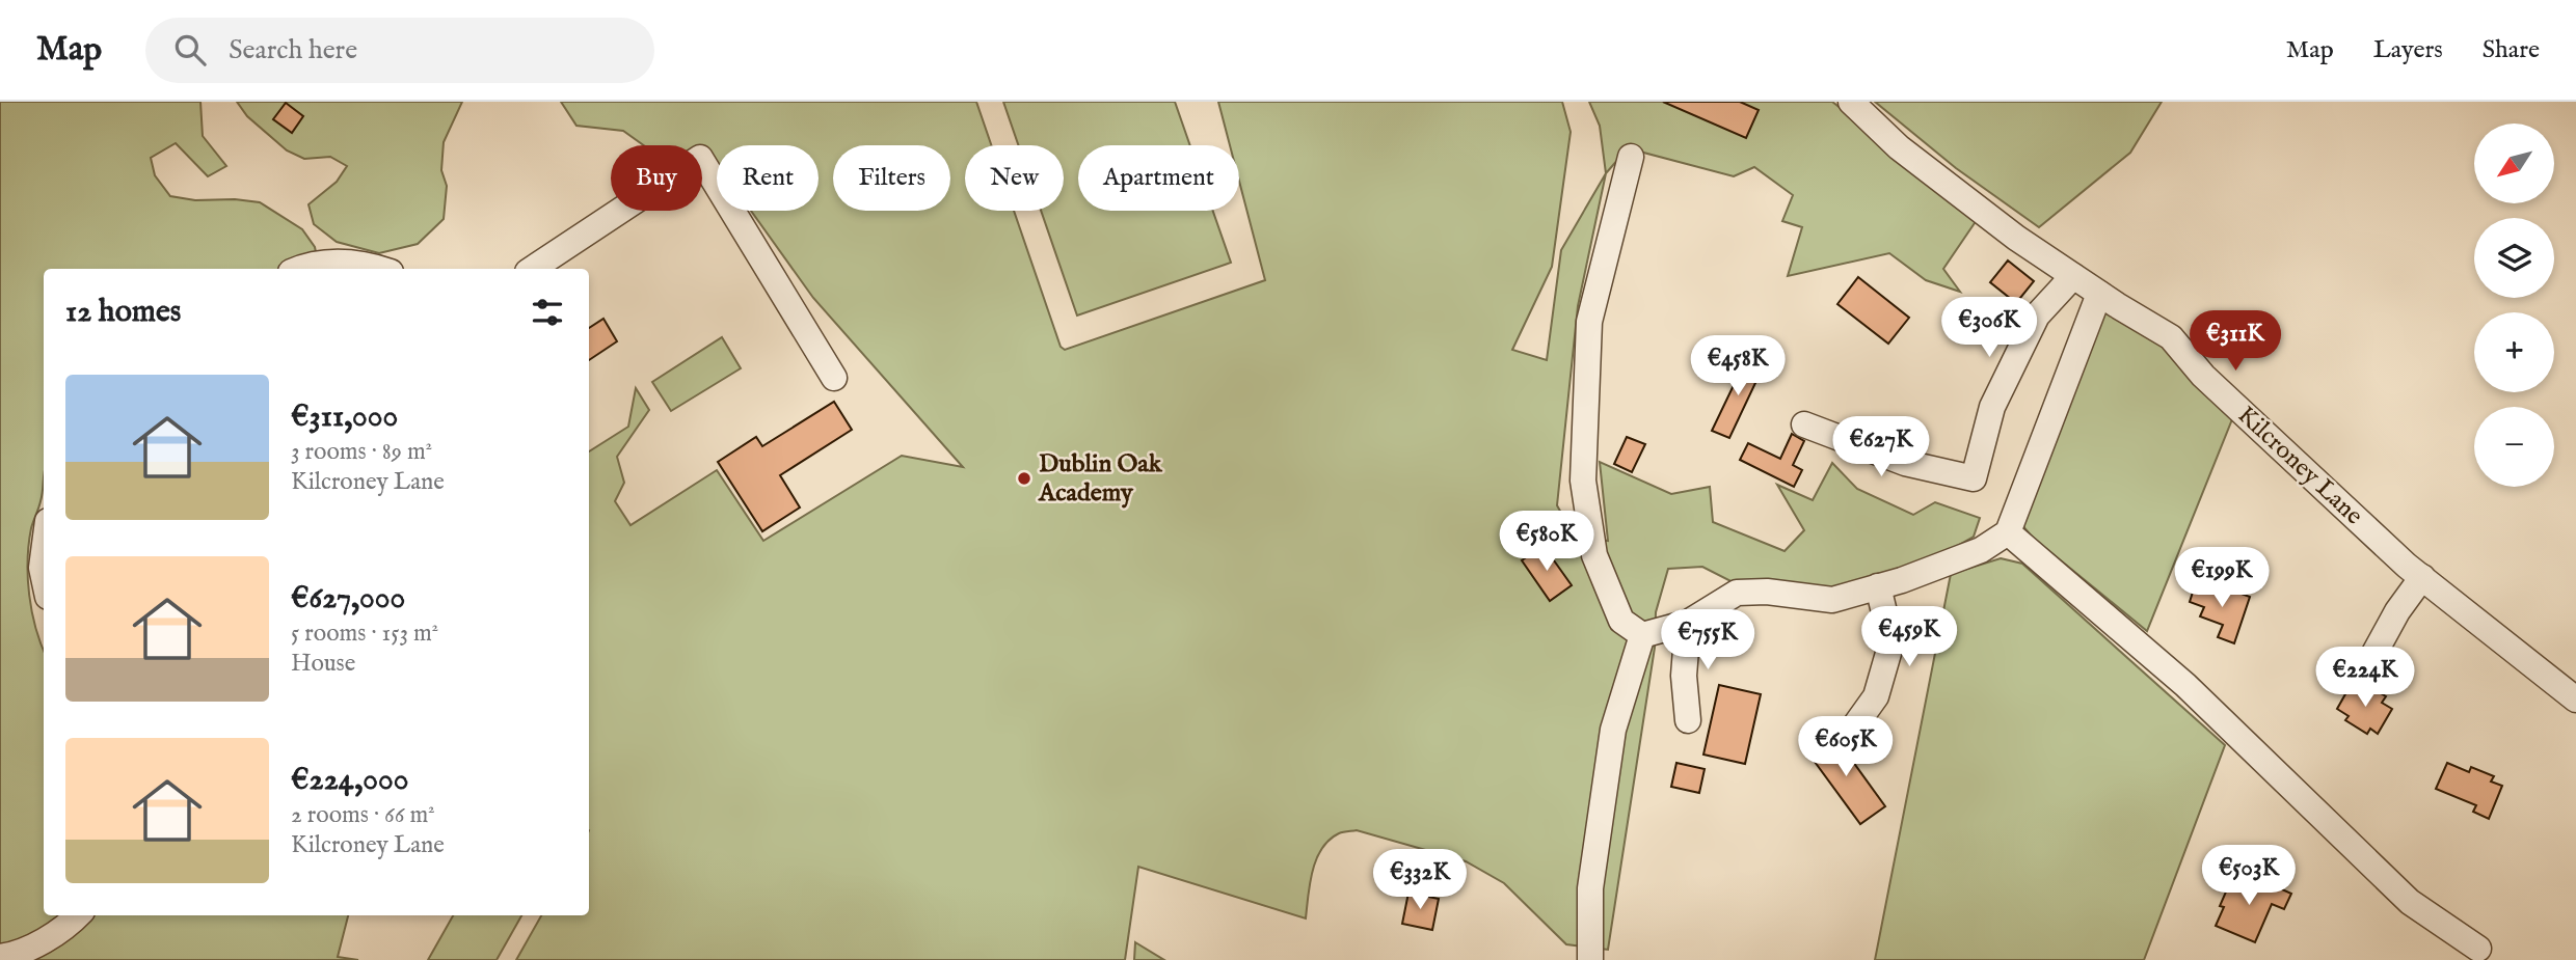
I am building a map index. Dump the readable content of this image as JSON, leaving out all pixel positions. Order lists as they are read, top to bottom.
{
  "streets": {
    "street": ["Kilcroney Lane"]
  },
  "places": ["Dublin Oak Academy"],
  "north": "bottom left",
  "page": {
    "header": "Map",
    "search": "Search here",
    "nav": ["Map", "Layers", "Share"],
    "map_buttons": ["+", "−"],
    "chip": [
      "Buy",
      "Rent",
      "Filters",
      "New",
      "Apartment"
    ],
    "heading": "12 homes",
    "price": [
      "€306K",
      "€311K",
      "€458K",
      "€627K",
      "€580K",
      "€199K",
      "€459K",
      "€755K",
      "€224K",
      "€605K",
      "€503K",
      "€332K"
    ],
    "list": [
      {
        "name": "€311,000",
        "note": "3 rooms · 89 m² · Kilcroney Lane"
      },
      {
        "name": "€627,000",
        "note": "5 rooms · 153 m² · House"
      },
      {
        "name": "€224,000",
        "note": "2 rooms · 66 m² · Kilcroney Lane"
      }
    ]
  }
}
